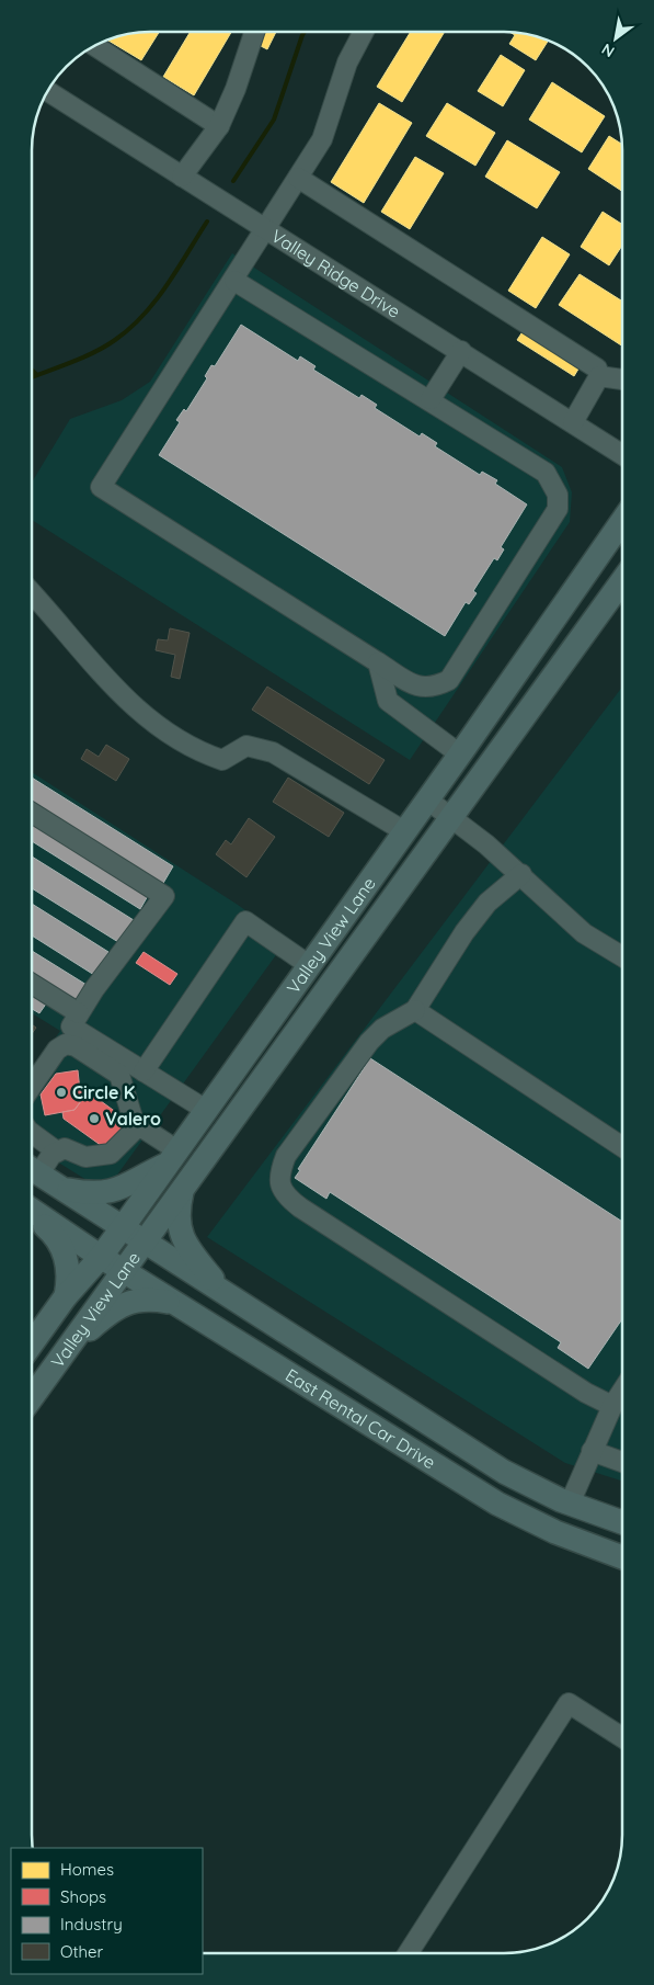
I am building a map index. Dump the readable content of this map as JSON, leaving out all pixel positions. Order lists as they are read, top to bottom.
{
  "streets": {
    "main road": ["Valley View Lane", "East Rental Car Drive"],
    "street": ["Valley Ridge Drive"]
  },
  "crossings": [
    ["Valley View Lane", "East Rental Car Drive"]
  ],
  "places": ["Circle K", "Valero"],
  "legend": [
    "Homes",
    "Shops",
    "Industry",
    "Other"
  ],
  "north": "bottom left"
}
